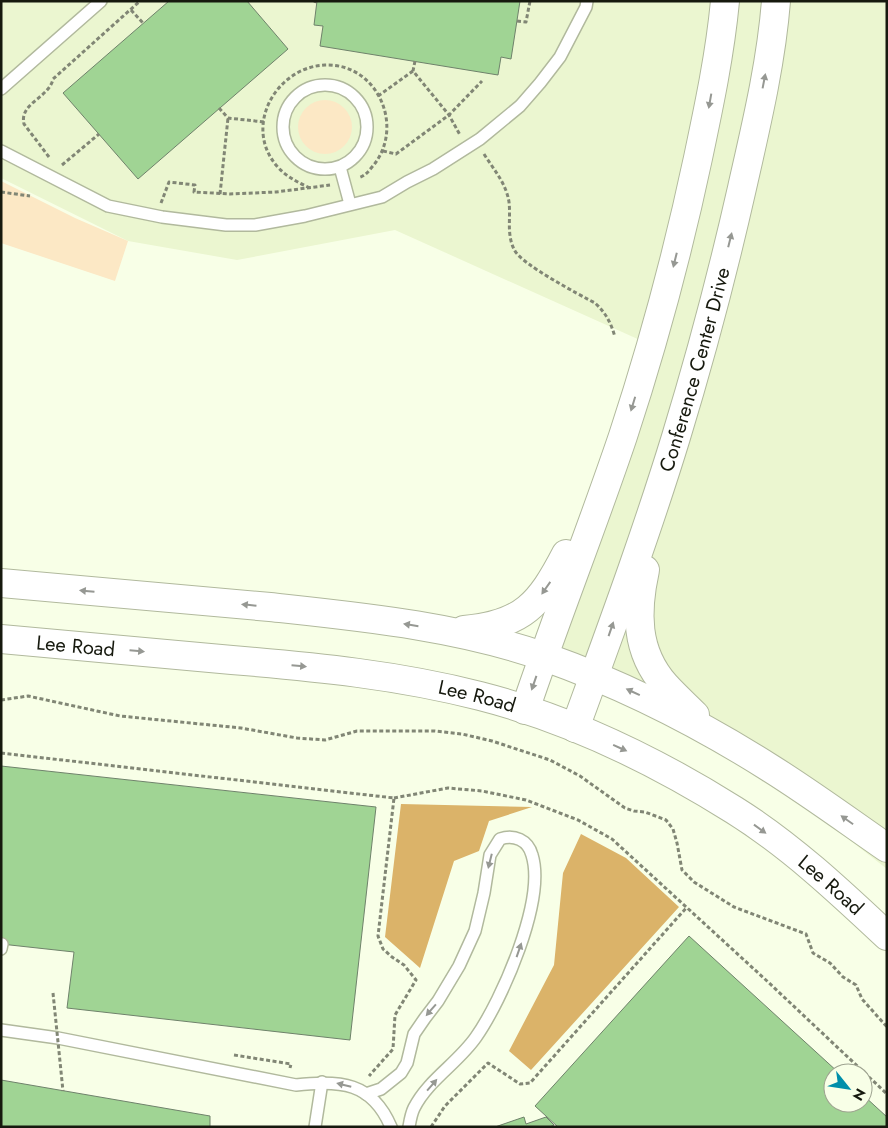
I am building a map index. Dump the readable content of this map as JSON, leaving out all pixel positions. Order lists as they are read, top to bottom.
{
  "streets": {
    "street": ["Conference Center Drive", "Lee Road"]
  },
  "crossings": [
    ["Conference Center Drive", "Lee Road"]
  ],
  "north": "bottom right"
}
